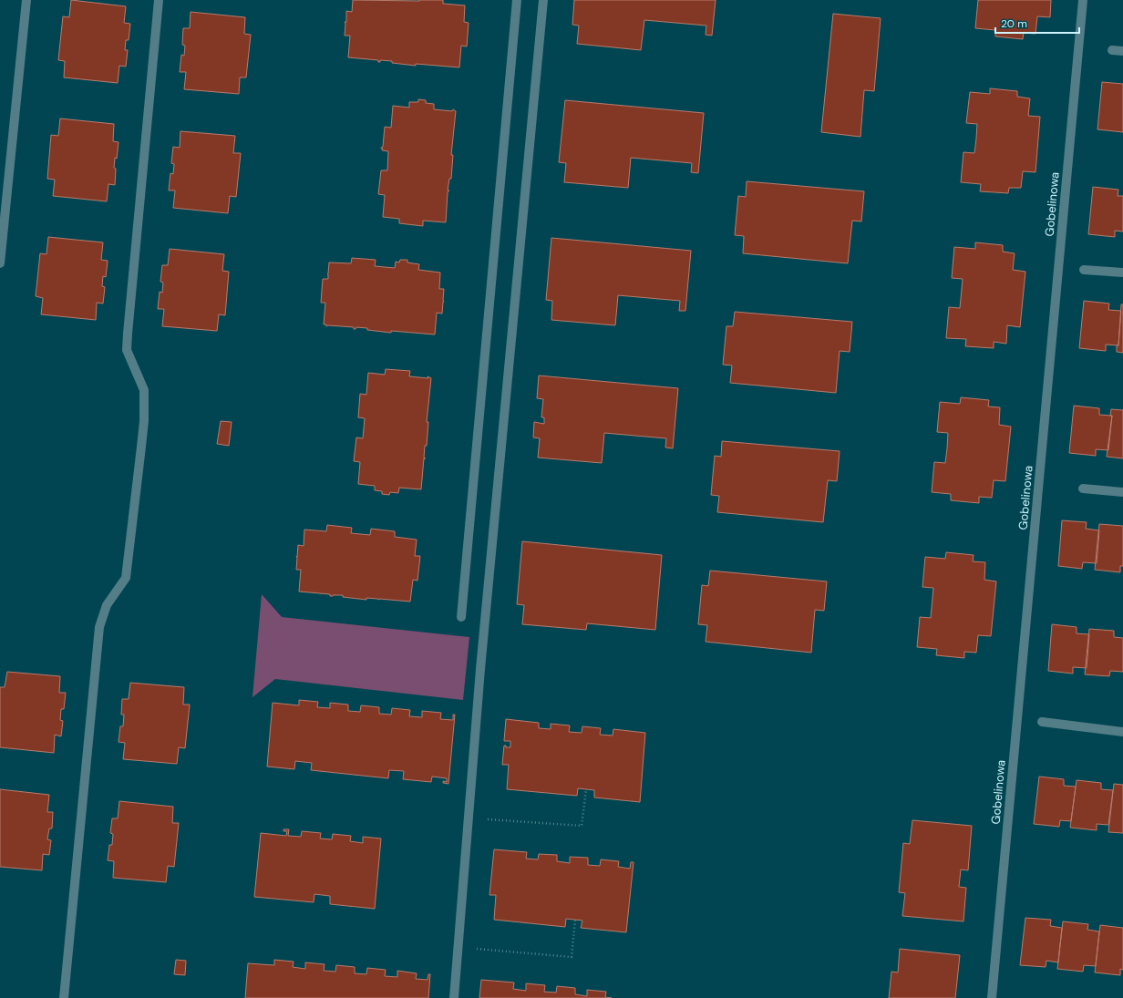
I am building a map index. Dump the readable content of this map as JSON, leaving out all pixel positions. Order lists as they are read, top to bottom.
{
  "streets": {
    "street": ["Gobelinowa"]
  },
  "scale_bar": "20 m"
}
